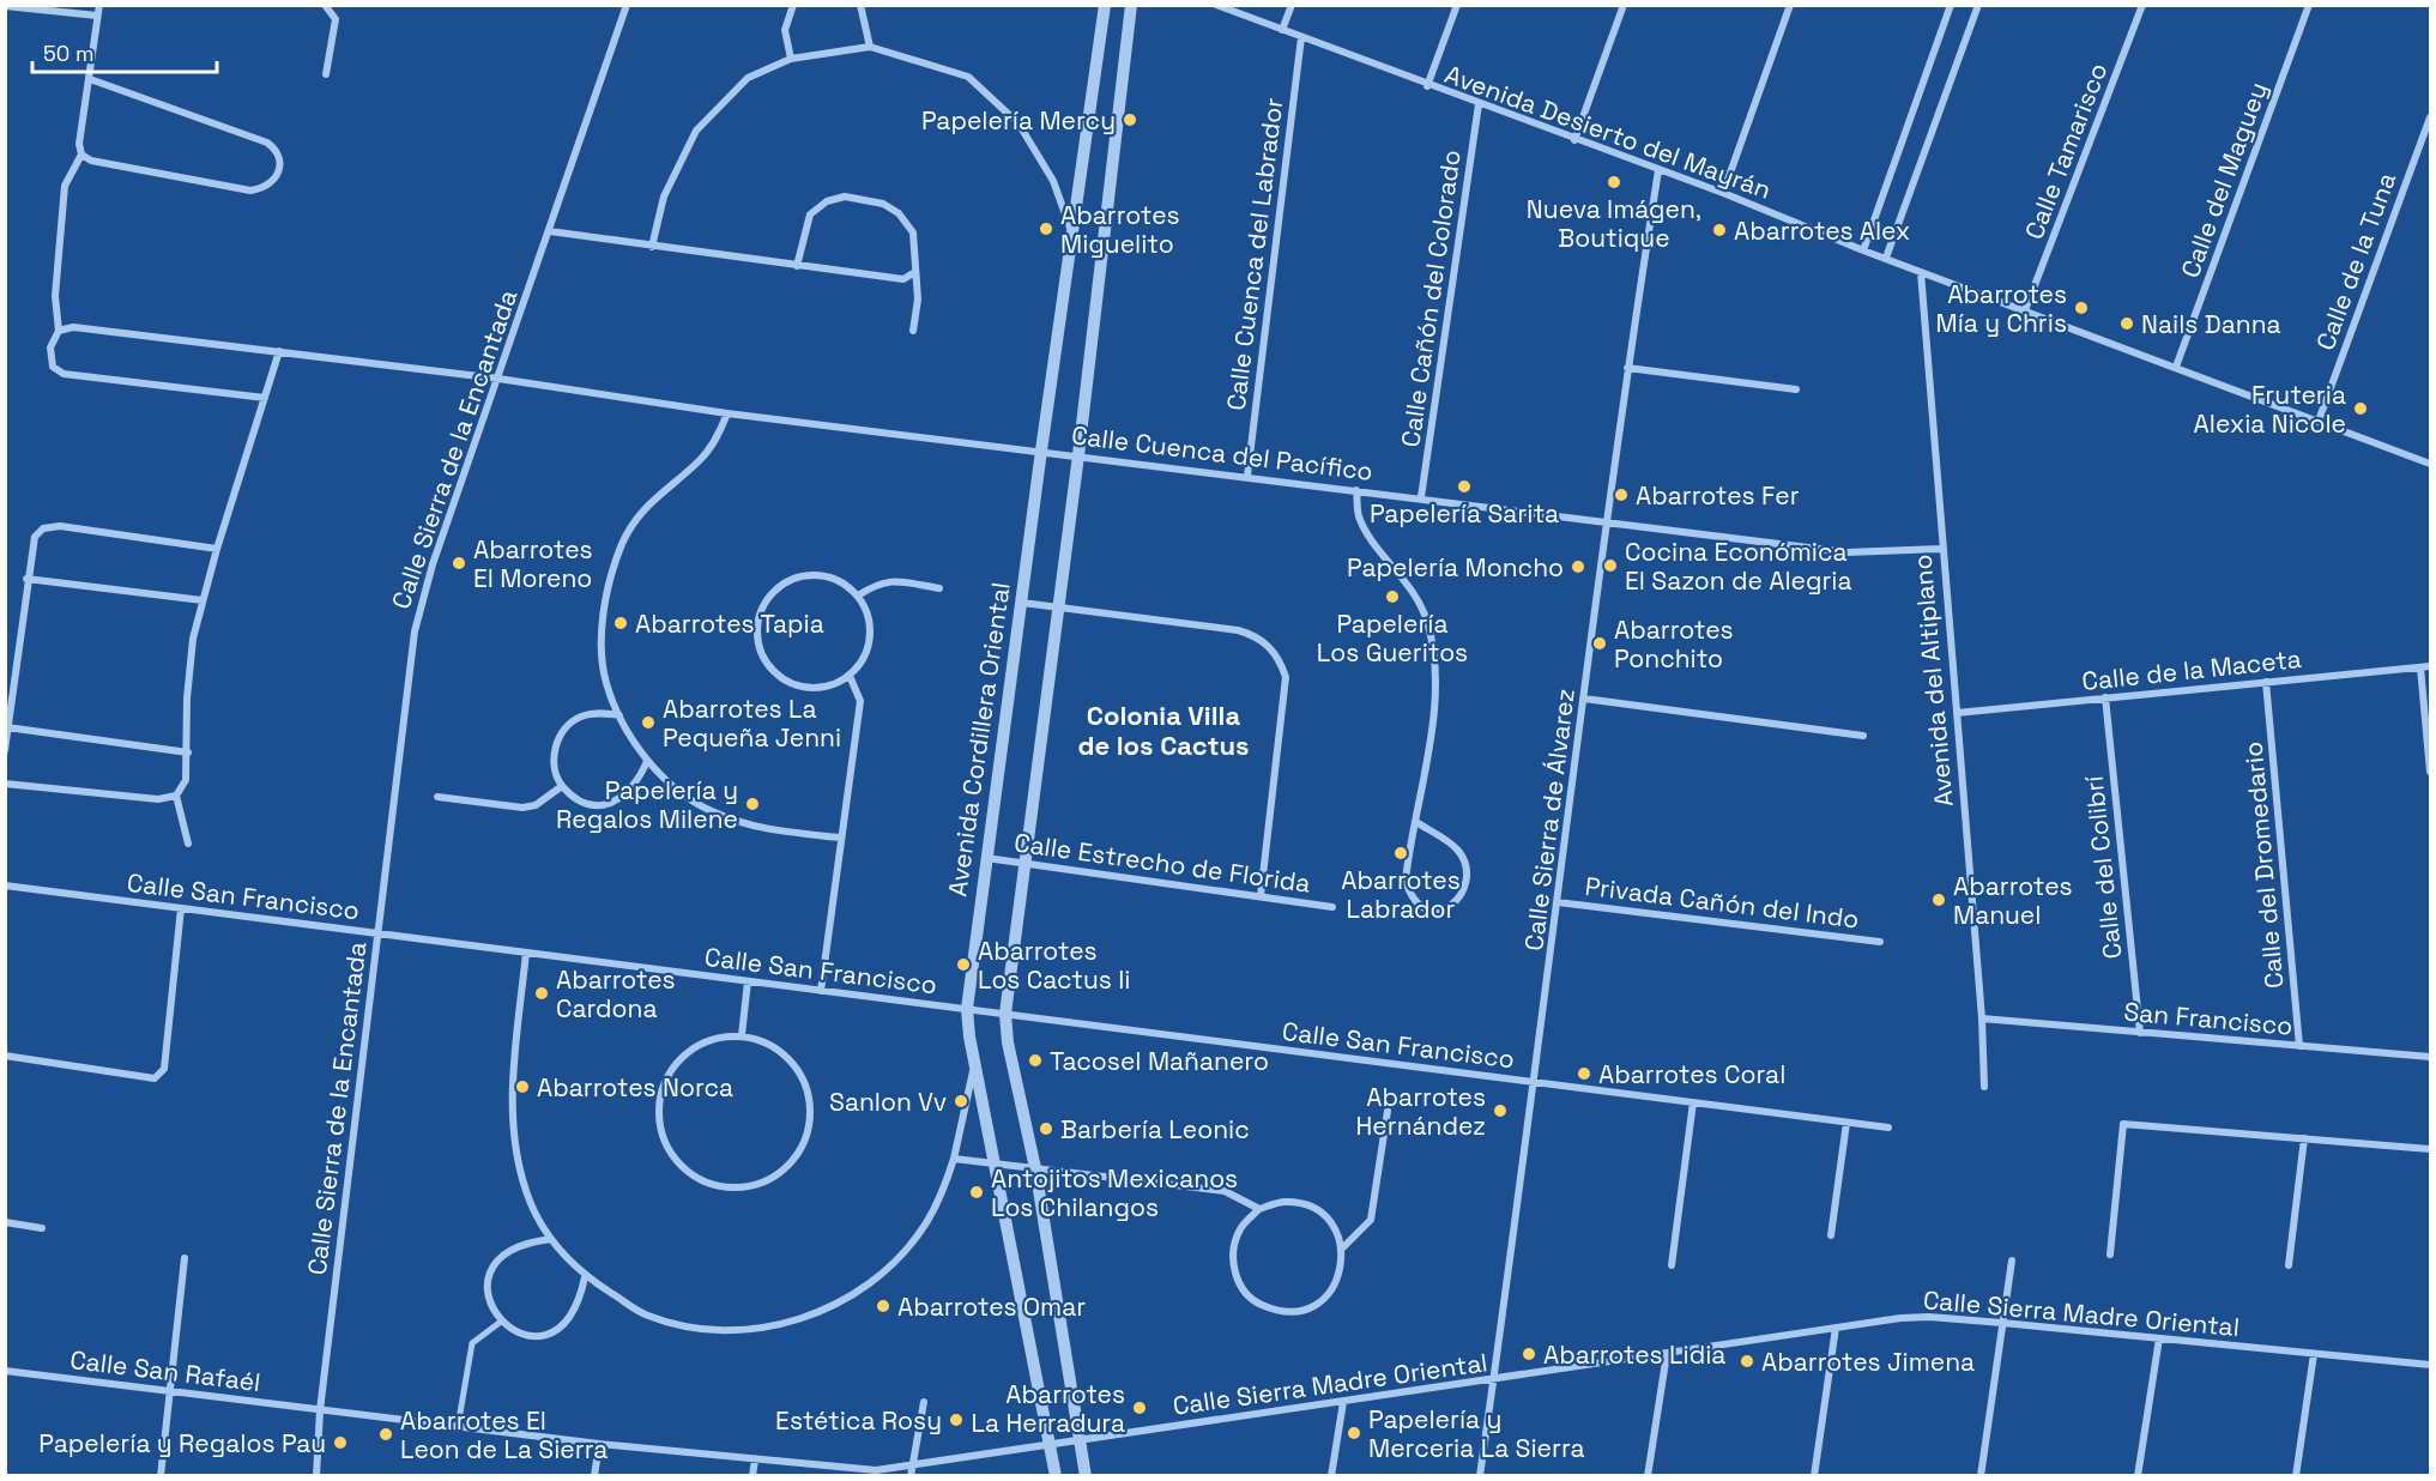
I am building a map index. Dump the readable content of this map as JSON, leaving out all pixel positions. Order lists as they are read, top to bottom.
{
  "streets": {
    "street": [
      "Avenida Desierto del Mayrán",
      "Calle Tamarisco",
      "Calle del Maguey",
      "Calle Cuenca del Labrador",
      "Calle de la Tuna",
      "Calle Cañón del Colorado",
      "Calle Sierra de la Encantada",
      "Calle Cuenca del Pacífico",
      "Calle de la Maceta",
      "Avenida del Altiplano",
      "Avenida Cordillera Oriental",
      "Calle Sierra de Álvarez",
      "Calle Estrecho de Florida",
      "Calle del Dromedario",
      "Calle del Colibrí",
      "Calle San Francisco",
      "Privada Cañón del Indo",
      "San Francisco",
      "Calle Sierra Madre Oriental",
      "Calle San Rafaél"
    ]
  },
  "crossings": [
    ["Avenida Desierto del Mayrán", "Calle Tamarisco"],
    ["Avenida Desierto del Mayrán", "Calle del Maguey"],
    ["Avenida Desierto del Mayrán", "Calle Cuenca del Labrador"],
    ["Avenida Desierto del Mayrán", "Calle de la Tuna"],
    ["Avenida Desierto del Mayrán", "Calle Cañón del Colorado"],
    ["Avenida Desierto del Mayrán", "Avenida del Altiplano"],
    ["Avenida Desierto del Mayrán", "Calle Sierra de Álvarez"],
    ["Calle Cuenca del Labrador", "Calle Cuenca del Pacífico"],
    ["Calle Cañón del Colorado", "Calle Cuenca del Pacífico"],
    ["Calle Sierra de la Encantada", "Calle Cuenca del Pacífico"],
    ["Calle Sierra de la Encantada", "Calle San Francisco"],
    ["Calle Sierra de la Encantada", "Calle Sierra Madre Oriental"],
    ["Calle Sierra de la Encantada", "Calle San Rafaél"],
    ["Calle Cuenca del Pacífico", "Avenida del Altiplano"],
    ["Calle Cuenca del Pacífico", "Avenida Cordillera Oriental"],
    ["Calle Cuenca del Pacífico", "Calle Sierra de Álvarez"],
    ["Calle de la Maceta", "Avenida del Altiplano"],
    ["Calle de la Maceta", "Calle del Dromedario"],
    ["Calle de la Maceta", "Calle del Colibrí"],
    ["Avenida del Altiplano", "San Francisco"],
    ["Avenida Cordillera Oriental", "Calle Estrecho de Florida"],
    ["Avenida Cordillera Oriental", "Calle San Francisco"],
    ["Avenida Cordillera Oriental", "Calle Sierra Madre Oriental"],
    ["Calle Sierra de Álvarez", "Calle San Francisco"],
    ["Calle Sierra de Álvarez", "Privada Cañón del Indo"],
    ["Calle Sierra de Álvarez", "Calle Sierra Madre Oriental"],
    ["Calle del Dromedario", "San Francisco"],
    ["Calle del Colibrí", "San Francisco"],
    ["Calle Sierra Madre Oriental", "Calle San Rafaél"]
  ],
  "districts": ["Colonia Villa de los Cactus"],
  "places": [
    "Papelería Mercy",
    "Nueva Imágen, Boutique",
    "Abarrotes Miguelito",
    "Abarrotes Alex",
    "Abarrotes Mía y Chris",
    "Nails Danna",
    "Fruteria Alexia Nicole",
    "Papelería Sarita",
    "Abarrotes Fer",
    "Abarrotes El Moreno",
    "Cocina Económica El Sazon de Alegria",
    "Papelería Moncho",
    "Papelería Los Gueritos",
    "Abarrotes Tapia",
    "Abarrotes Ponchito",
    "Abarrotes La Pequeña Jenni",
    "Papelería y Regalos Milene",
    "Abarrotes Labrador",
    "Abarrotes Manuel",
    "Abarrotes Los Cactus Ii",
    "Abarrotes Cardona",
    "Tacosel Mañanero",
    "Abarrotes Coral",
    "Abarrotes Norca",
    "Sanlon Vv",
    "Abarrotes Hernández",
    "Barbería Leonic",
    "Antojitos Mexicanos Los Chilangos",
    "Abarrotes Omar",
    "Abarrotes Lidia",
    "Abarrotes Jimena",
    "Abarrotes La Herradura",
    "Estética Rosy",
    "Papelería y Merceria La Sierra",
    "Abarrotes El Leon de La Sierra",
    "Papelería y Regalos Pau"
  ],
  "scale_bar": "50 m"
}
